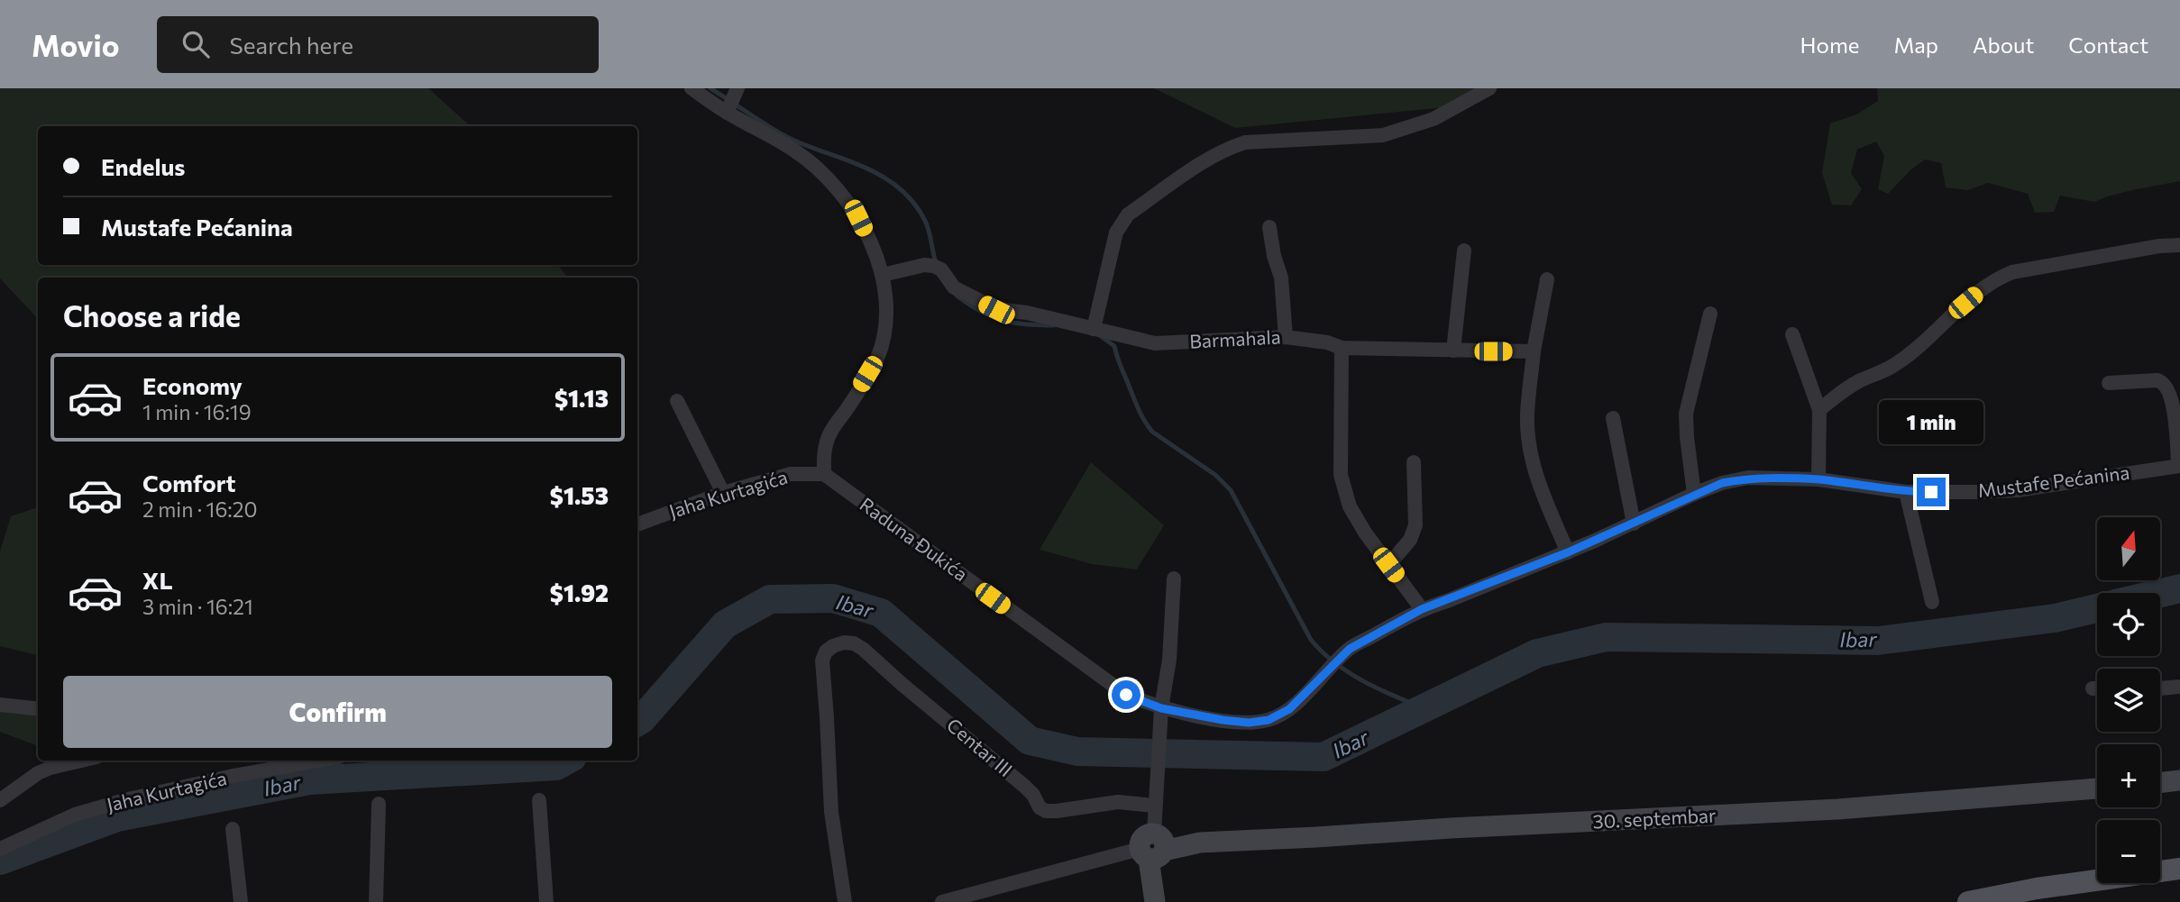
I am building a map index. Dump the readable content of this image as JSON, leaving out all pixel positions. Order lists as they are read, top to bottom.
{
  "streets": {
    "street": [
      "Barmahala",
      "Mustafe Pećanina",
      "Jaha Kurtagića",
      "Raduna Ðukića",
      "Centar III",
      "30. septembar"
    ]
  },
  "crossings": [
    ["Mustafe Pećanina", "Raduna Ðukića"],
    ["Jaha Kurtagića", "Raduna Ðukića"]
  ],
  "water": ["Ibar"],
  "north": "top",
  "page": {
    "header": "Movio",
    "search": "Search here",
    "nav": [
      "Home",
      "Map",
      "About",
      "Contact"
    ],
    "banner": ["Endelus", "Mustafe Pećanina"],
    "heading": "Choose a ride",
    "list": [
      {
        "name": "Economy",
        "note": "1 min · 16:19",
        "value": "$1.13"
      },
      {
        "name": "Comfort",
        "note": "2 min · 16:20",
        "value": "$1.53"
      },
      {
        "name": "XL",
        "note": "3 min · 16:21",
        "value": "$1.92"
      }
    ],
    "bubble": "1 min",
    "map_buttons": ["+", "−"],
    "buttons": "Confirm"
  }
}
